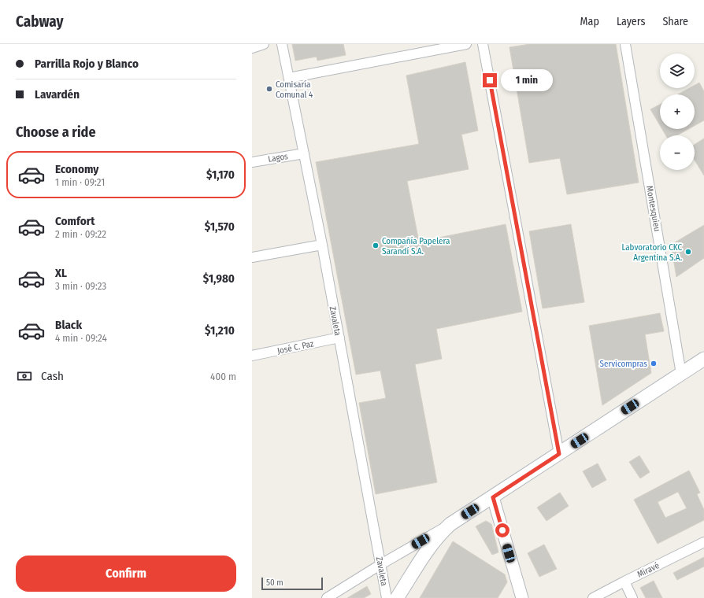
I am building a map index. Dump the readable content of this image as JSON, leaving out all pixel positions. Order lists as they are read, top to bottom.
{
  "streets": {
    "street": [
      "Lagos",
      "Montesquieu",
      "Zavaleta",
      "José C. Paz",
      "Miravé"
    ]
  },
  "crossings": [
    ["Lagos", "Zavaleta"],
    ["Zavaleta", "José C. Paz"]
  ],
  "places": [
    "Comisaría Comunal 4",
    "Compañía Papelera Sarandí S.A.",
    "Labvoratorio CKC Argentina S.A.",
    "Servicompras"
  ],
  "scale_bar": "50 m",
  "page": {
    "header": "Cabway",
    "nav": ["Map", "Layers", "Share"],
    "banner": ["Parrilla Rojo y Blanco", "Lavardén"],
    "map_buttons": ["+", "−"],
    "bubble": "1 min",
    "heading": "Choose a ride",
    "list": [
      {
        "name": "Economy",
        "note": "1 min · 09:21",
        "value": "$1,170"
      },
      {
        "name": "Comfort",
        "note": "2 min · 09:22",
        "value": "$1,570"
      },
      {
        "name": "XL",
        "note": "3 min · 09:23",
        "value": "$1,980"
      },
      {
        "name": "Black",
        "note": "4 min · 09:24",
        "value": "$1,210"
      }
    ],
    "pay": ["Cash", "400 m"],
    "buttons": "Confirm",
    "scale": "50 m"
  }
}
